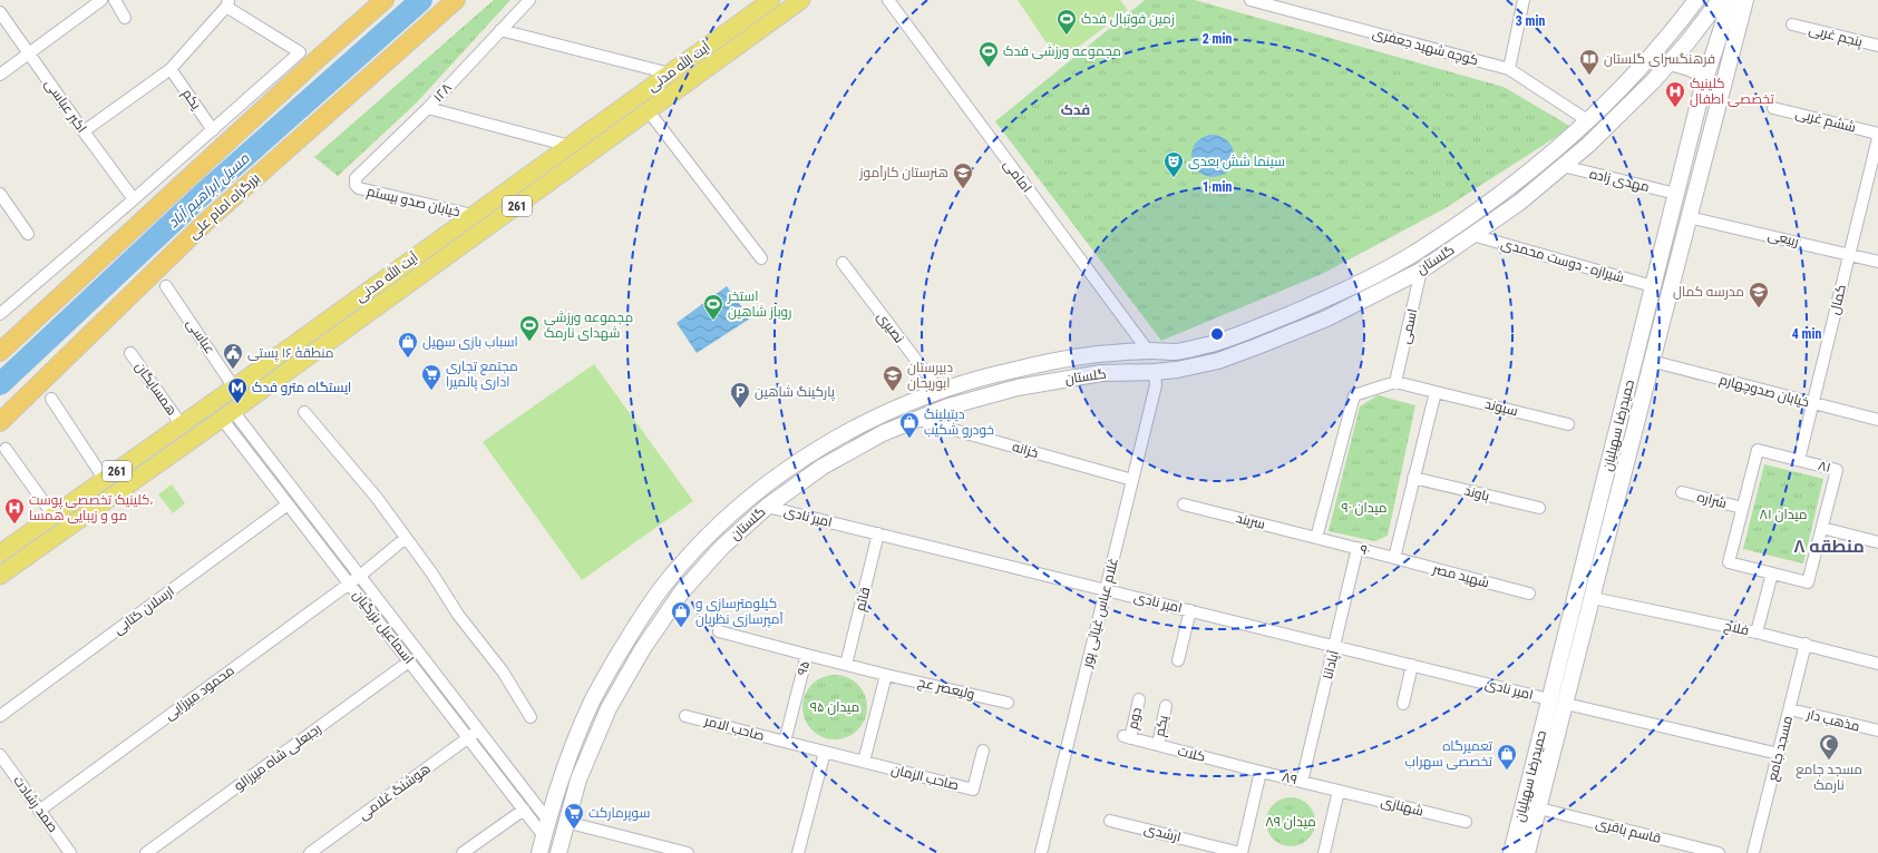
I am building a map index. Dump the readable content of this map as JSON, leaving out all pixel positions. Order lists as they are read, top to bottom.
{
  "streets": {
    "highway": ["بزرگراه امام علی"],
    "main road": [
      "آیت الله مدنی",
      "261",
      "گلستان",
      "حمیدرضا سهیلیان"
    ],
    "street": [
      "پنجم غربی",
      "کوچه شهید جعفری",
      "۱۲۸",
      "یکم",
      "اکبر عباسی",
      "ششم غربی",
      "امامی",
      "مهدی زاده",
      "خیابان صدو بیستم",
      "ربیعی",
      "شیرازه - دوست محمدی",
      "کمال",
      "اسمی",
      "نصیری",
      "عباسی",
      "همسایگان",
      "خیابان صدوچهارم",
      "سیوند",
      "خزانه",
      "۸۱",
      "باوند",
      "شراره",
      "امیر نادی",
      "سربند",
      "۹۰",
      "شهید مصر",
      "قائم",
      "ارسلان کتابی",
      "غلام عباس غیاثی ‌پور",
      "اسماعیل بزرگیان",
      "فلاح",
      "آپادانا",
      "۹۵",
      "ولیعصر عج",
      "محمود میرزایی",
      "دوم",
      "مذهب دار",
      "صاحب الامر",
      "مسجد جامع",
      "کلات",
      "رجبعلی شاه میرزالو",
      "صاحب الزمان",
      "۸۹",
      "هوشنگ غلامی",
      "صمد رشادت",
      "شهنازی",
      "قاسم باقری",
      "ارشدی"
    ]
  },
  "crossings": [
    ["کوچه شهید جعفری", "گلستان"],
    ["آیت الله مدنی", "خیابان صدو بیستم"],
    ["آیت الله مدنی", "عباسی"],
    ["آیت الله مدنی", "همسایگان"],
    ["۱۲۸", "خیابان صدو بیستم"],
    ["یکم", "کلات"],
    ["امامی", "گلستان"],
    ["مهدی زاده", "گلستان"],
    ["مهدی زاده", "حمیدرضا سهیلیان"],
    ["261", "اسماعیل بزرگیان"],
    ["ربیعی", "کمال"],
    ["ربیعی", "حمیدرضا سهیلیان"],
    ["گلستان", "شیرازه - دوست محمدی"],
    ["گلستان", "اسمی"],
    ["گلستان", "نصیری"],
    ["گلستان", "خزانه"],
    ["گلستان", "امیر نادی"],
    ["گلستان", "غلام عباس غیاثی ‌پور"],
    ["گلستان", "اسماعیل بزرگیان"],
    ["شیرازه - دوست محمدی", "حمیدرضا سهیلیان"],
    ["کمال", "خیابان صدوچهارم"],
    ["کمال", "۸۱"],
    ["خیابان صدوچهارم", "حمیدرضا سهیلیان"],
    ["حمیدرضا سهیلیان", "امیر نادی"],
    ["حمیدرضا سهیلیان", "فلاح"],
    ["حمیدرضا سهیلیان", "قاسم باقری"],
    ["خزانه", "غلام عباس غیاثی ‌پور"],
    ["۸۱", "شراره"],
    ["امیر نادی", "قائم"],
    ["امیر نادی", "غلام عباس غیاثی ‌پور"],
    ["امیر نادی", "آپادانا"],
    ["سربند", "۹۰"],
    ["۹۰", "شهید مصر"],
    ["۹۰", "آپادانا"],
    ["قائم", "۹۵"],
    ["ارسلان کتابی", "اسماعیل بزرگیان"],
    ["اسماعیل بزرگیان", "محمود میرزایی"],
    ["اسماعیل بزرگیان", "رجبعلی شاه میرزالو"],
    ["اسماعیل بزرگیان", "هوشنگ غلامی"],
    ["فلاح", "مسجد جامع"],
    ["آپادانا", "۸۹"],
    ["۹۵", "ولیعصر عج"],
    ["۹۵", "صاحب الامر"],
    ["محمود میرزایی", "صمد رشادت"],
    ["دوم", "کلات"],
    ["مذهب دار", "مسجد جامع"],
    ["کلات", "۸۹"],
    ["۸۹", "شهنازی"]
  ],
  "districts": ["فدک", "منطقه ۸"],
  "water": ["مسیل ابراهیم آباد"],
  "parks": [
    "میدان ۹۰",
    "میدان ۸۱",
    "میدان ۹۵",
    "میدان ۸۹"
  ],
  "places": {
    "sports": [
      "زمین فوتبال فدک",
      "مجموعه ورزشی فدک",
      "استخر روباز شاهین",
      "مجموعه ورزشی شهدای نارمک"
    ],
    "library": ["فرهنگسرای گلستان"],
    "hospital": ["کلینیک تخصصی اطفال", "کلینیک تخصصی پوست، مو و زیبایی همسا"],
    "theatre": ["سینما شش بعدی"],
    "school or university": ["هنرستان کارآموز", "مدرسه کمال", "دبیرستان ابوریحان"],
    "shop": [
      "اسباب بازی سهیل",
      "دیتیلینگ خودرو شکیب",
      "کیلومترسازی و آمپرسازی نظریان",
      "تعمیرگاه تخصصی سهراب"
    ],
    "public building": ["منطقهٔ ۱۶ پستی"],
    "supermarket": ["مجتمع تجاری اداری پالمیرا", "سوپرمارکت"],
    "metro station": ["ایستگاه مترو فدک"],
    "parking": ["پارکینگ شاهین"],
    "mosque": ["مسجد جامع نارمک"]
  },
  "rings": [
    "3 min",
    "2 min",
    "1 min",
    "4 min"
  ]
}
